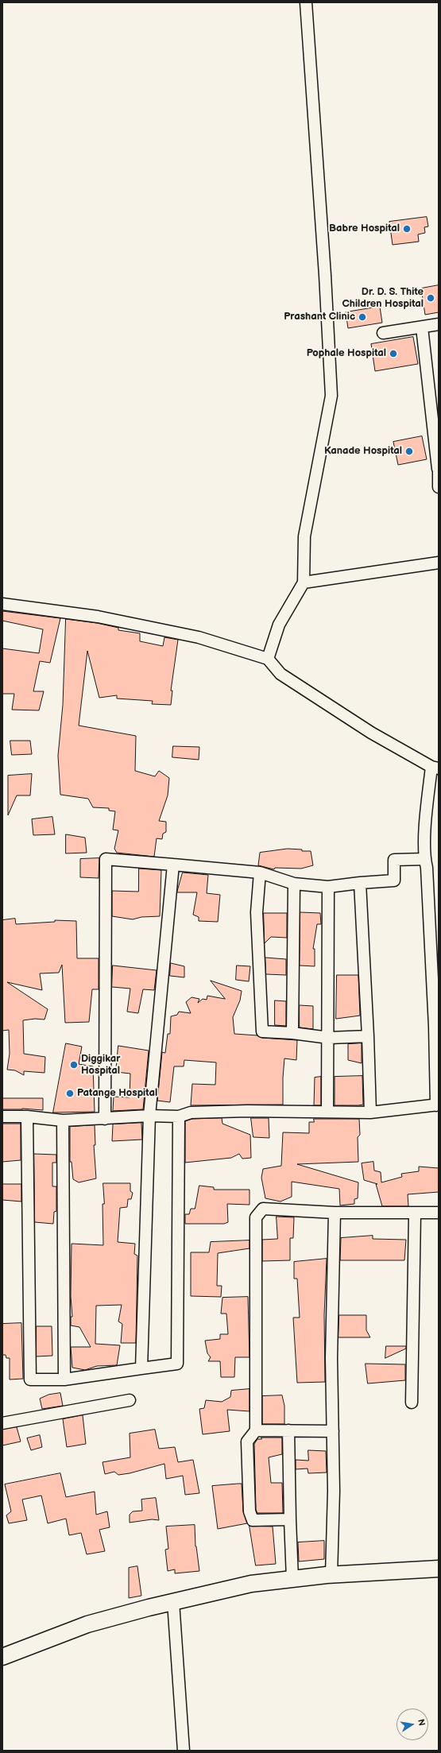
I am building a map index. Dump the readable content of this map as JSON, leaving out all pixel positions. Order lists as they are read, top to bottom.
{
  "places": [
    "Babre Hospital",
    "Dr. D. S. Thite Children Hospital",
    "Prashant Clinic",
    "Pophale Hospital",
    "Kanade Hospital",
    "Diggikar Hospital",
    "Patange Hospital"
  ],
  "north": "right"
}
